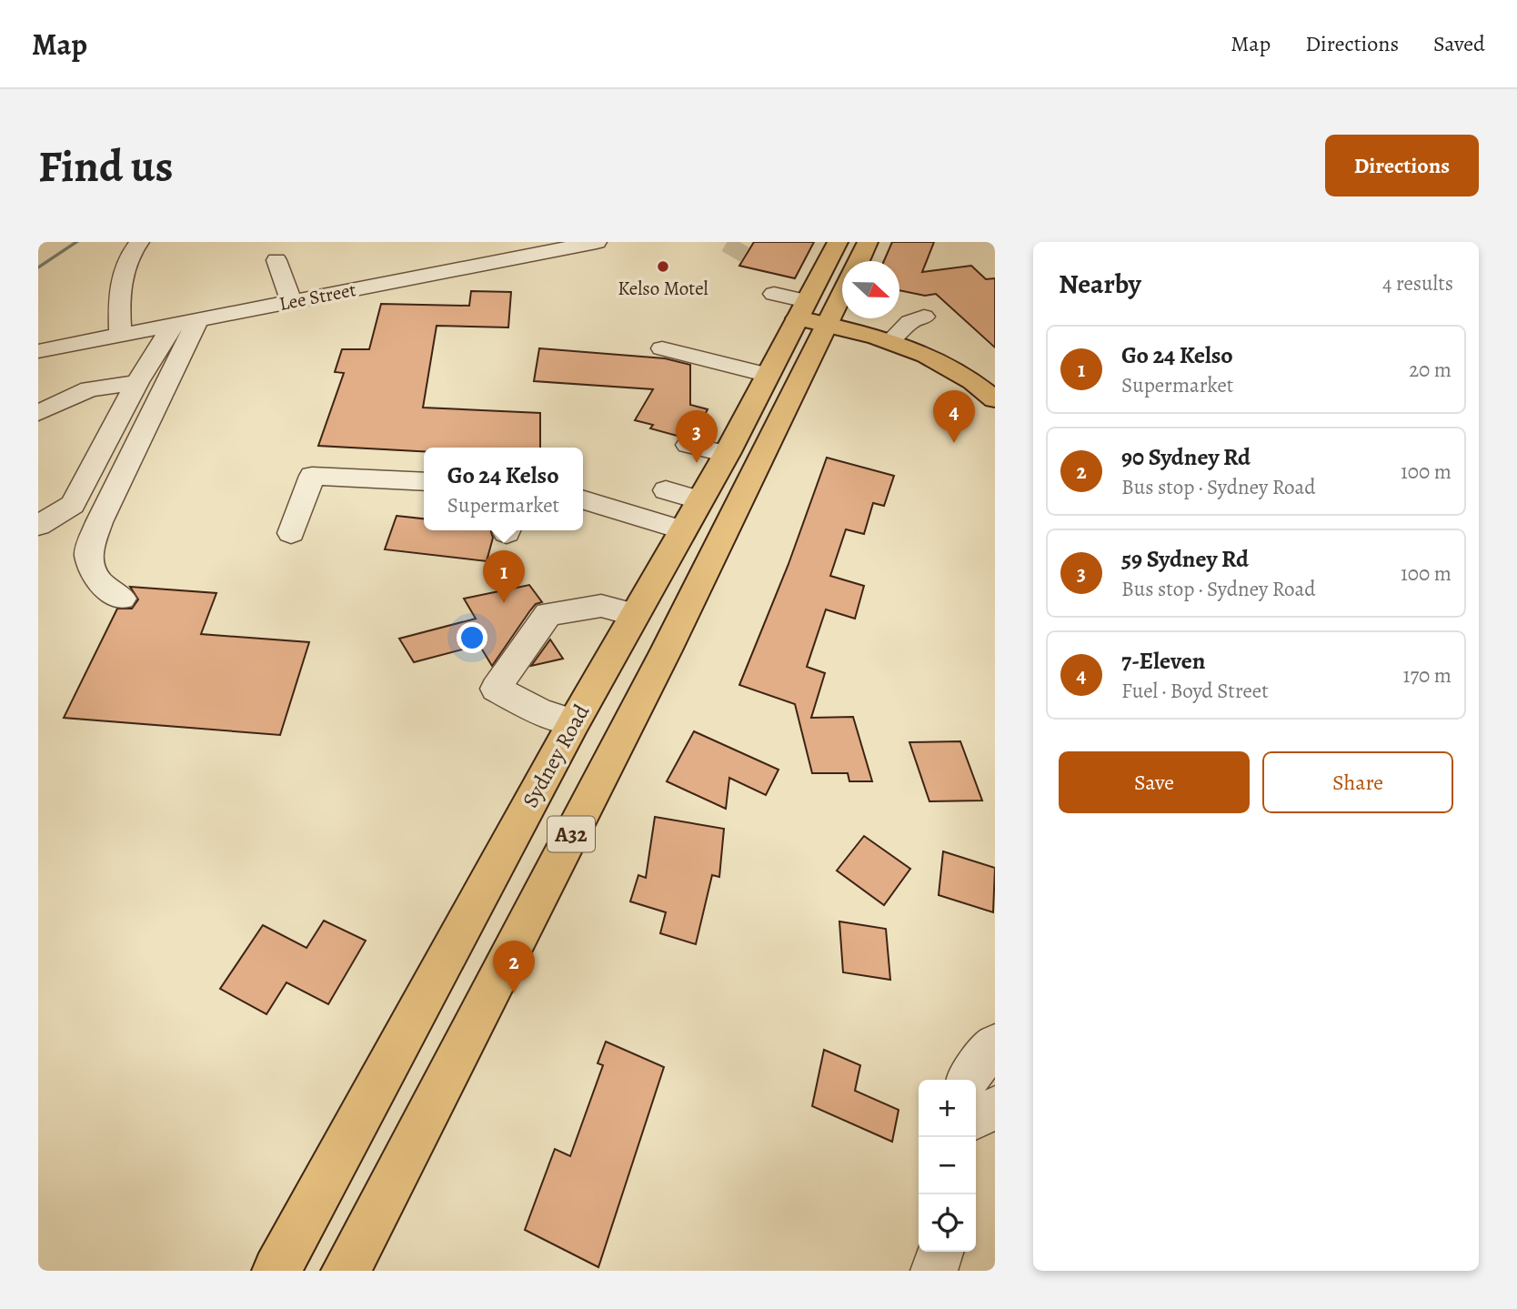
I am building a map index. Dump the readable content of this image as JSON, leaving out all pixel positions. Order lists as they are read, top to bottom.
{
  "streets": {
    "main road": ["Sydney Road", "A32"],
    "street": ["Lee Street"]
  },
  "places": ["Kelso Motel"],
  "north": "right",
  "page": {
    "header": "Map",
    "nav": ["Map", "Directions", "Saved"],
    "buttons": [
      "Directions",
      ["Save", "Share"]
    ],
    "title": "Find us",
    "heading": ["Nearby", "4 results"],
    "list": [
      {
        "mark": "1",
        "name": "Go 24 Kelso",
        "note": "Supermarket",
        "value": "20 m"
      },
      {
        "mark": "2",
        "name": "90 Sydney Rd",
        "note": "Bus stop · Sydney Road",
        "value": "100 m"
      },
      {
        "mark": "3",
        "name": "59 Sydney Rd",
        "note": "Bus stop · Sydney Road",
        "value": "100 m"
      },
      {
        "mark": "4",
        "name": "7-Eleven",
        "note": "Fuel · Boyd Street",
        "value": "170 m"
      }
    ],
    "pins": [
      "4",
      "3",
      "1",
      "2"
    ],
    "popup": ["Go 24 Kelso", "Supermarket"],
    "map_buttons": ["+", "−"]
  }
}
